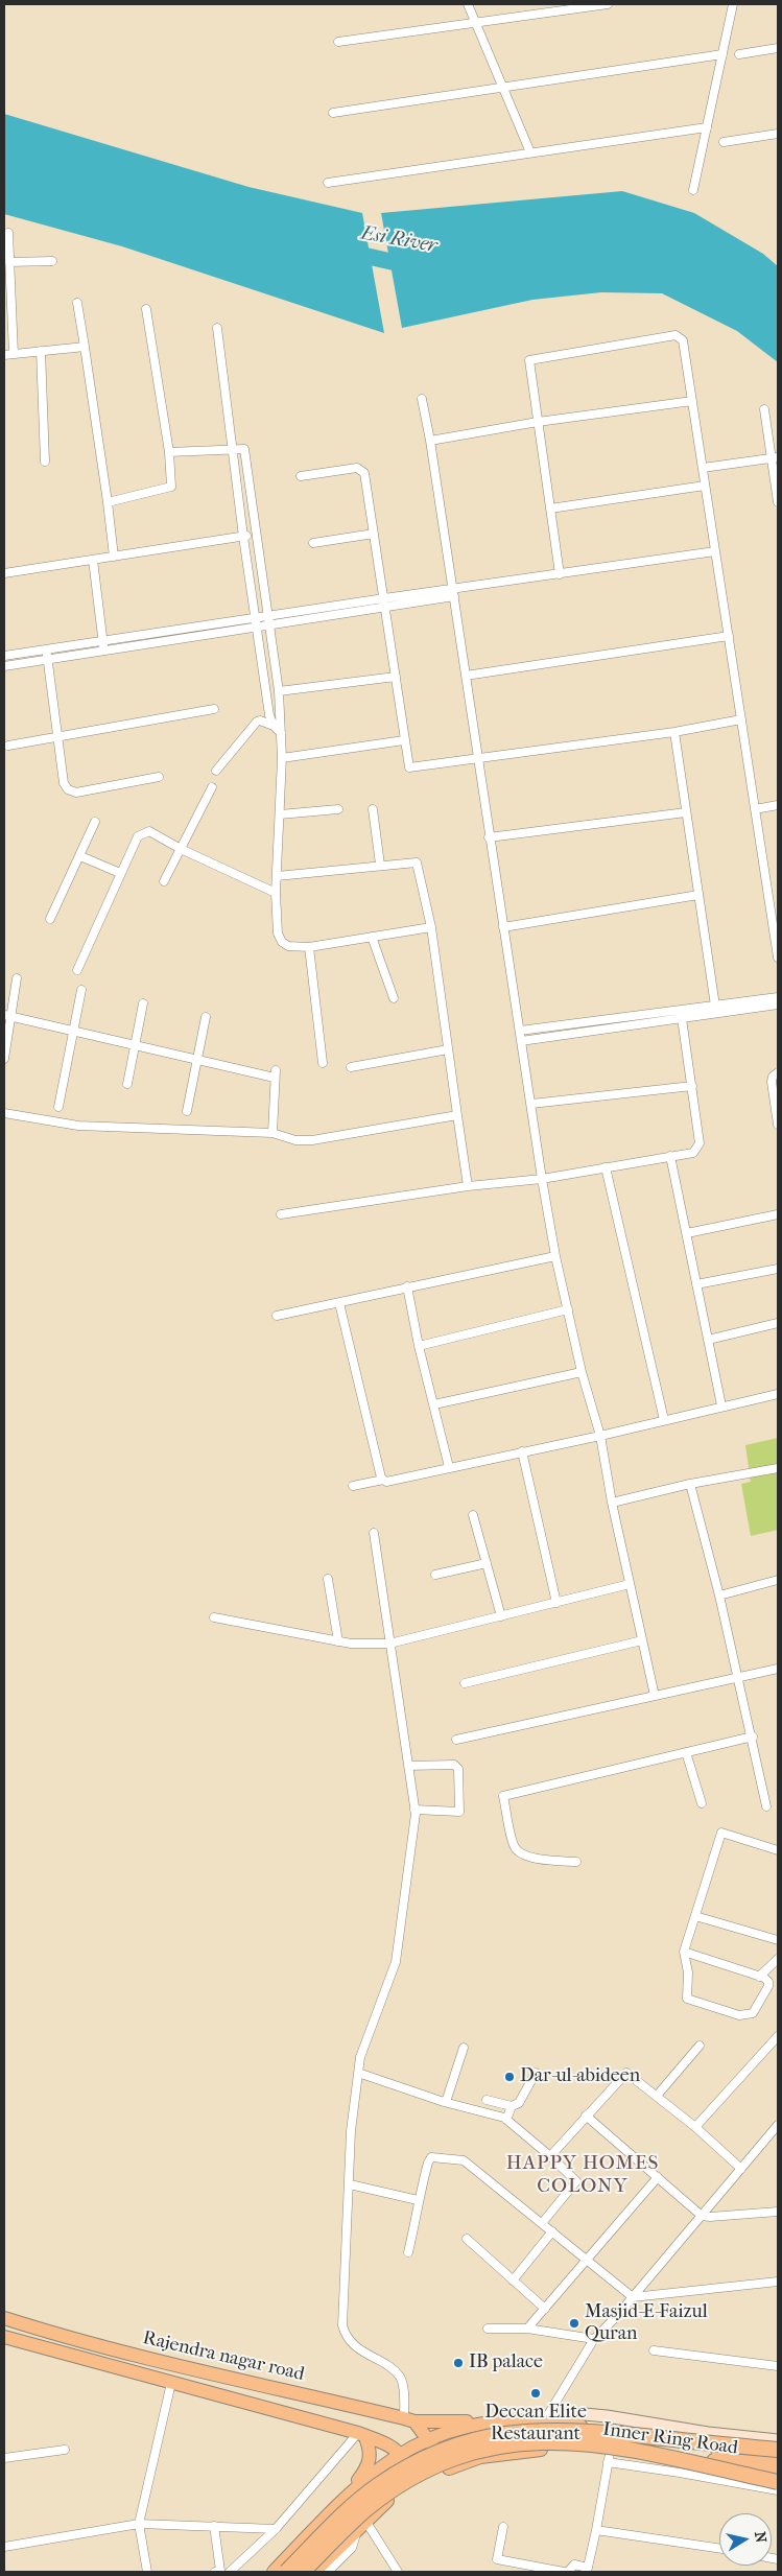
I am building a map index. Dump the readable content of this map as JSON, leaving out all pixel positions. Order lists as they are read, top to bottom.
{
  "streets": {
    "main road": ["Rajendra nagar road", "Inner Ring Road"]
  },
  "crossings": [
    ["Rajendra nagar road", "Inner Ring Road"]
  ],
  "districts": ["HAPPY HOMES COLONY"],
  "water": ["Esi River"],
  "places": [
    "Dar-ul-abideen",
    "Masjid-E-Faizul Quran",
    "IB palace",
    "Deccan Elite Restaurant"
  ],
  "north": "right"
}
